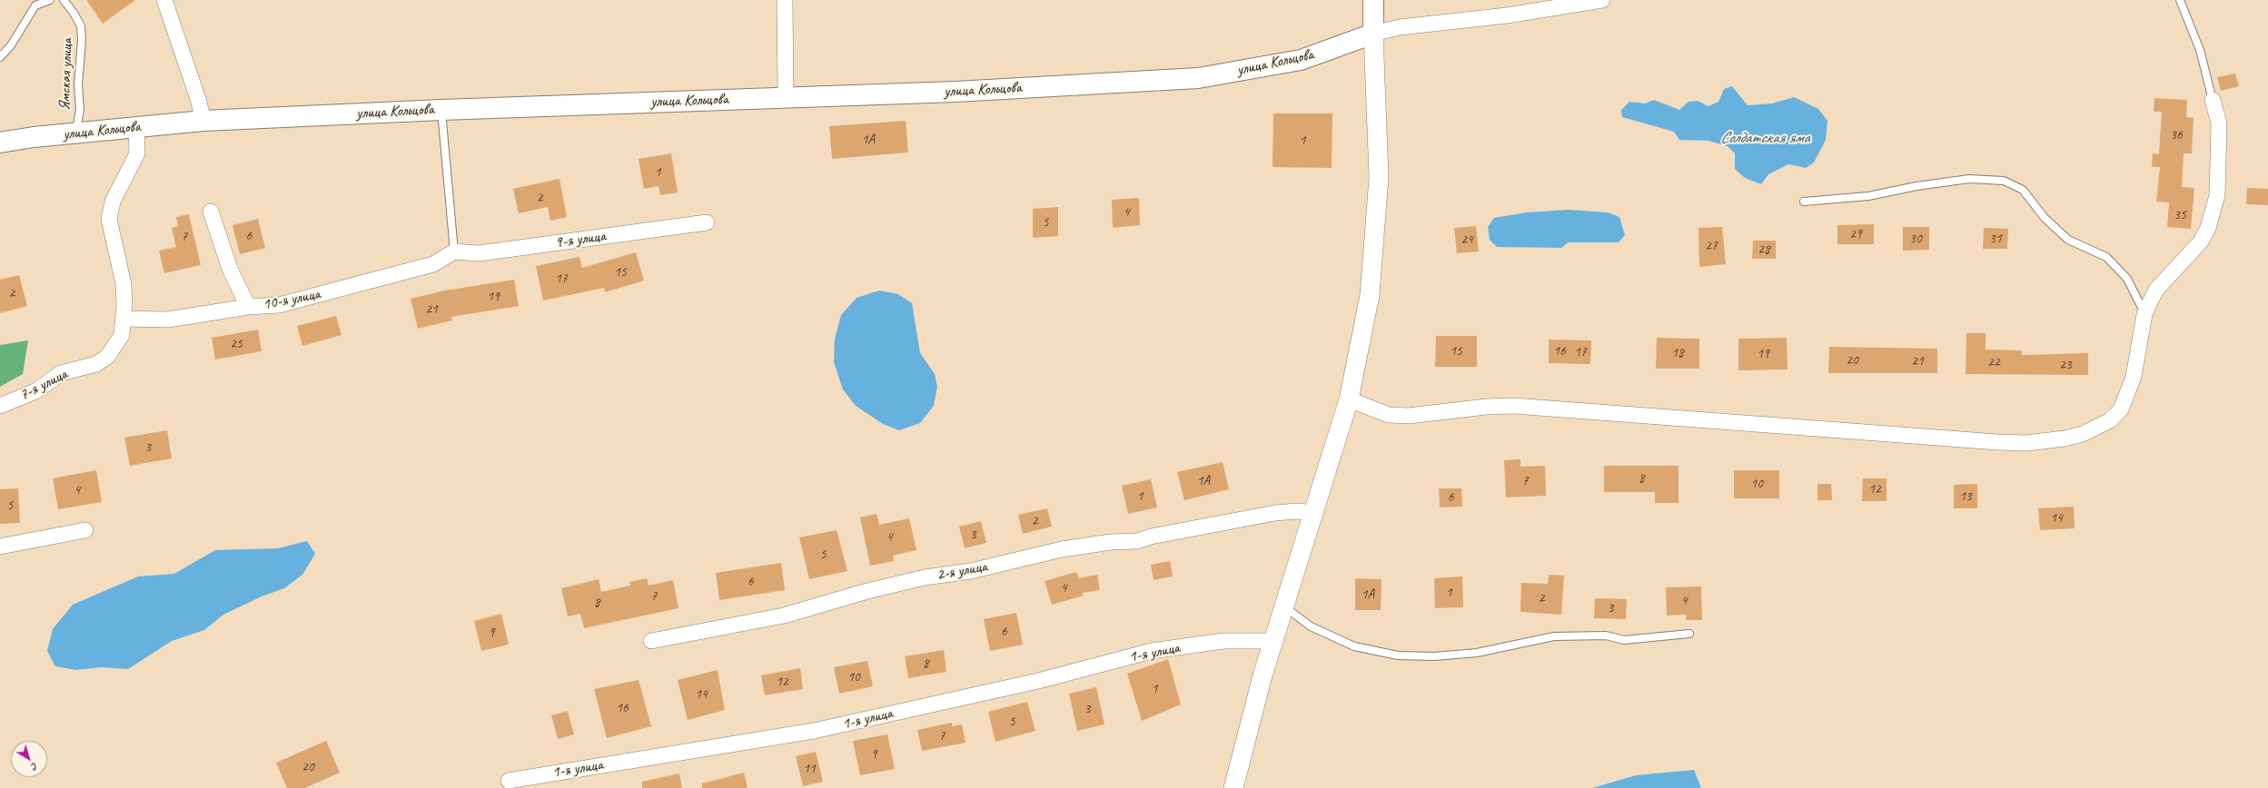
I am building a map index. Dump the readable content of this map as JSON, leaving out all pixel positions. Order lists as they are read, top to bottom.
{
  "streets": {
    "main road": ["улица Кольцова"],
    "street": [
      "9-я улица",
      "10-я улица",
      "7-я улица",
      "2-я улица",
      "1-я улица"
    ],
    "lane": ["Ямская улица"]
  },
  "crossings": [
    ["улица Кольцова", "Ямская улица"],
    ["улица Кольцова", "7-я улица"],
    ["9-я улица", "10-я улица"],
    ["10-я улица", "7-я улица"]
  ],
  "water": ["Солдатская яма"],
  "house_numbers": [
    "36",
    "1А",
    "1",
    "1",
    "2",
    "4",
    "35",
    "5",
    "29",
    "6",
    "7",
    "30",
    "31",
    "24",
    "27",
    "28",
    "15",
    "17",
    "2",
    "19",
    "21",
    "25",
    "15",
    "16",
    "17",
    "18",
    "19",
    "20",
    "21",
    "22",
    "23",
    "3",
    "8",
    "1А",
    "7",
    "10",
    "12",
    "4",
    "1",
    "13",
    "6",
    "5",
    "14",
    "2",
    "3",
    "4",
    "5",
    "6",
    "4",
    "1",
    "1А",
    "7",
    "2",
    "4",
    "8",
    "3",
    "6",
    "9",
    "8",
    "10",
    "12",
    "1",
    "14",
    "16",
    "3",
    "5",
    "7",
    "9",
    "20",
    "11"
  ],
  "north": "bottom right"
}
